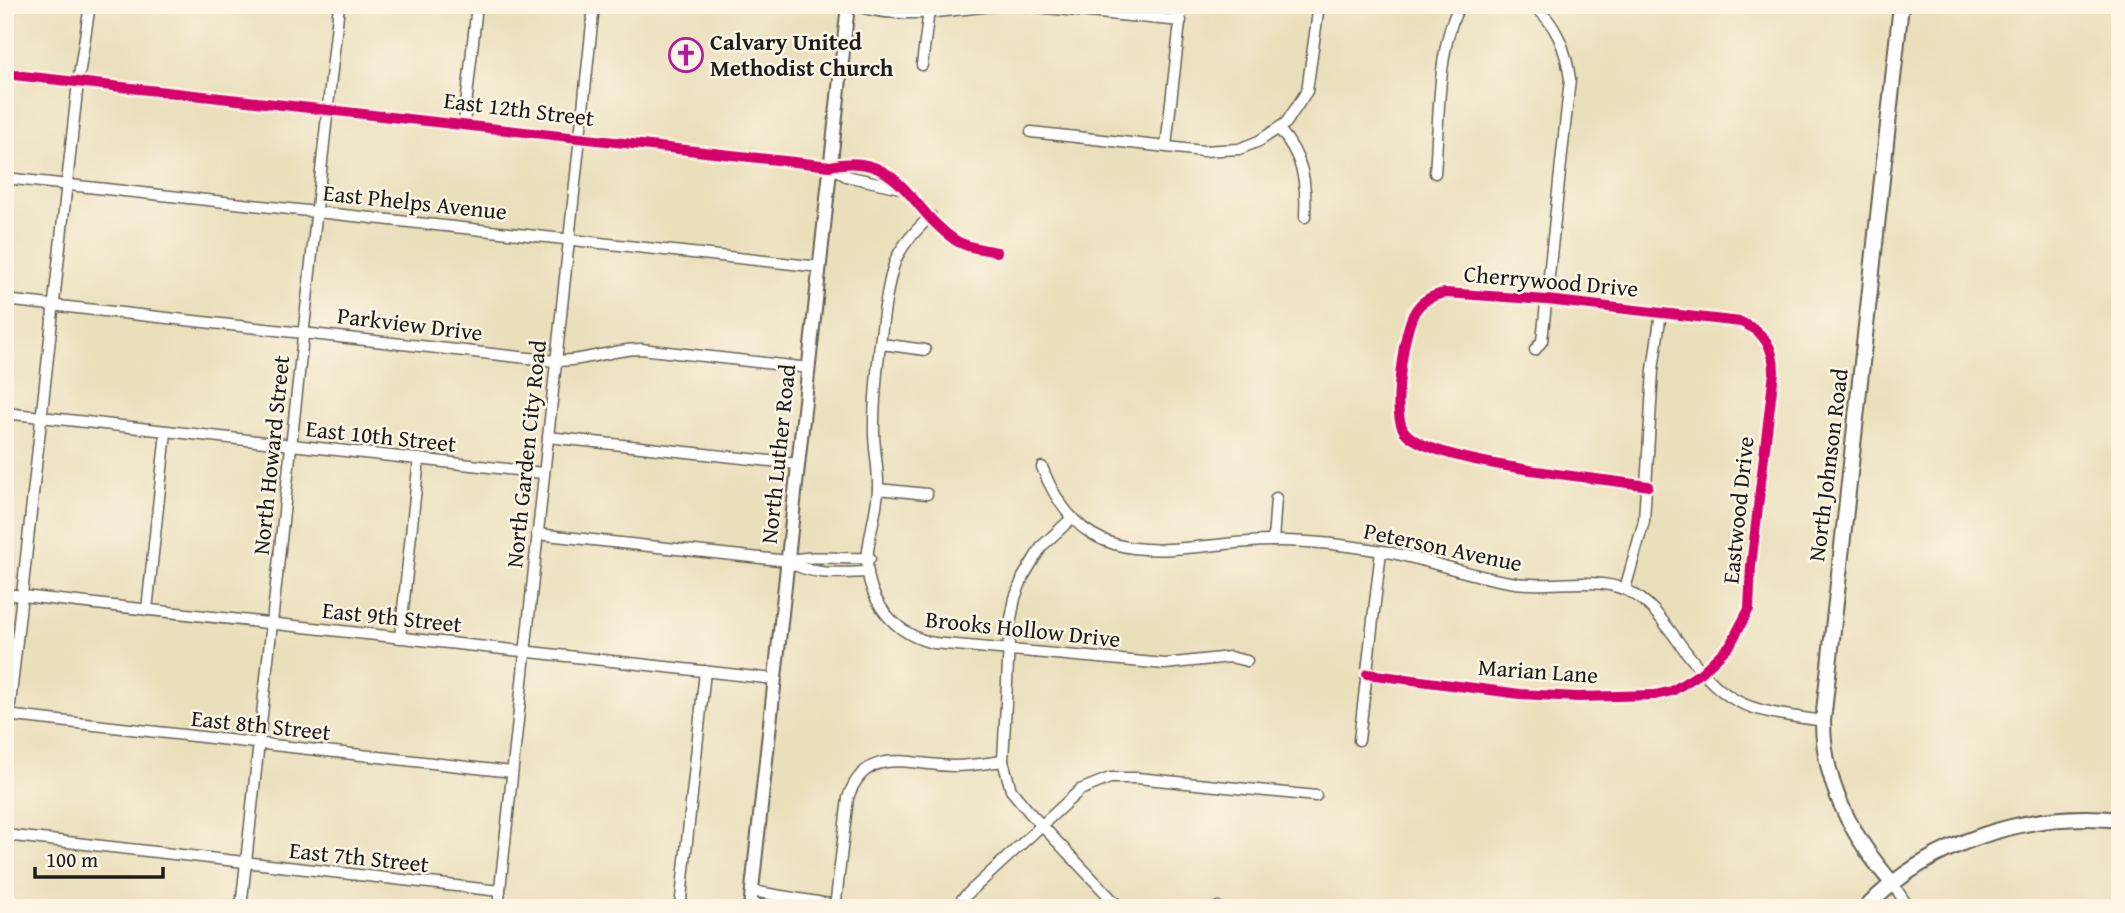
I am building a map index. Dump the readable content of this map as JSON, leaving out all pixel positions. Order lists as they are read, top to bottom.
{
  "streets": {
    "main road": ["North Johnson Road"],
    "street": [
      "East 12th Street",
      "East Phelps Avenue",
      "Cherrywood Drive",
      "Parkview Drive",
      "East 10th Street",
      "North Garden City Road",
      "North Luther Road",
      "North Howard Street",
      "Eastwood Drive",
      "Peterson Avenue",
      "East 9th Street",
      "Brooks Hollow Drive",
      "Marian Lane",
      "East 8th Street",
      "East 7th Street"
    ]
  },
  "crossings": [
    ["East 12th Street", "North Garden City Road"],
    ["East 12th Street", "North Luther Road"],
    ["East 12th Street", "North Howard Street"],
    ["East Phelps Avenue", "North Garden City Road"],
    ["East Phelps Avenue", "North Luther Road"],
    ["East Phelps Avenue", "North Howard Street"],
    ["Cherrywood Drive", "Eastwood Drive"],
    ["Cherrywood Drive", "Peterson Avenue"],
    ["Parkview Drive", "North Garden City Road"],
    ["Parkview Drive", "North Luther Road"],
    ["Parkview Drive", "North Howard Street"],
    ["East 10th Street", "North Garden City Road"],
    ["East 10th Street", "North Howard Street"],
    ["North Garden City Road", "East 9th Street"],
    ["North Garden City Road", "East 8th Street"],
    ["North Garden City Road", "East 7th Street"],
    ["North Luther Road", "East 9th Street"],
    ["North Howard Street", "East 9th Street"],
    ["North Howard Street", "East 8th Street"],
    ["North Howard Street", "East 7th Street"],
    ["Eastwood Drive", "Marian Lane"]
  ],
  "places": {
    "church": ["Calvary United Methodist Church"]
  },
  "scale_bar": "100 m"
}
